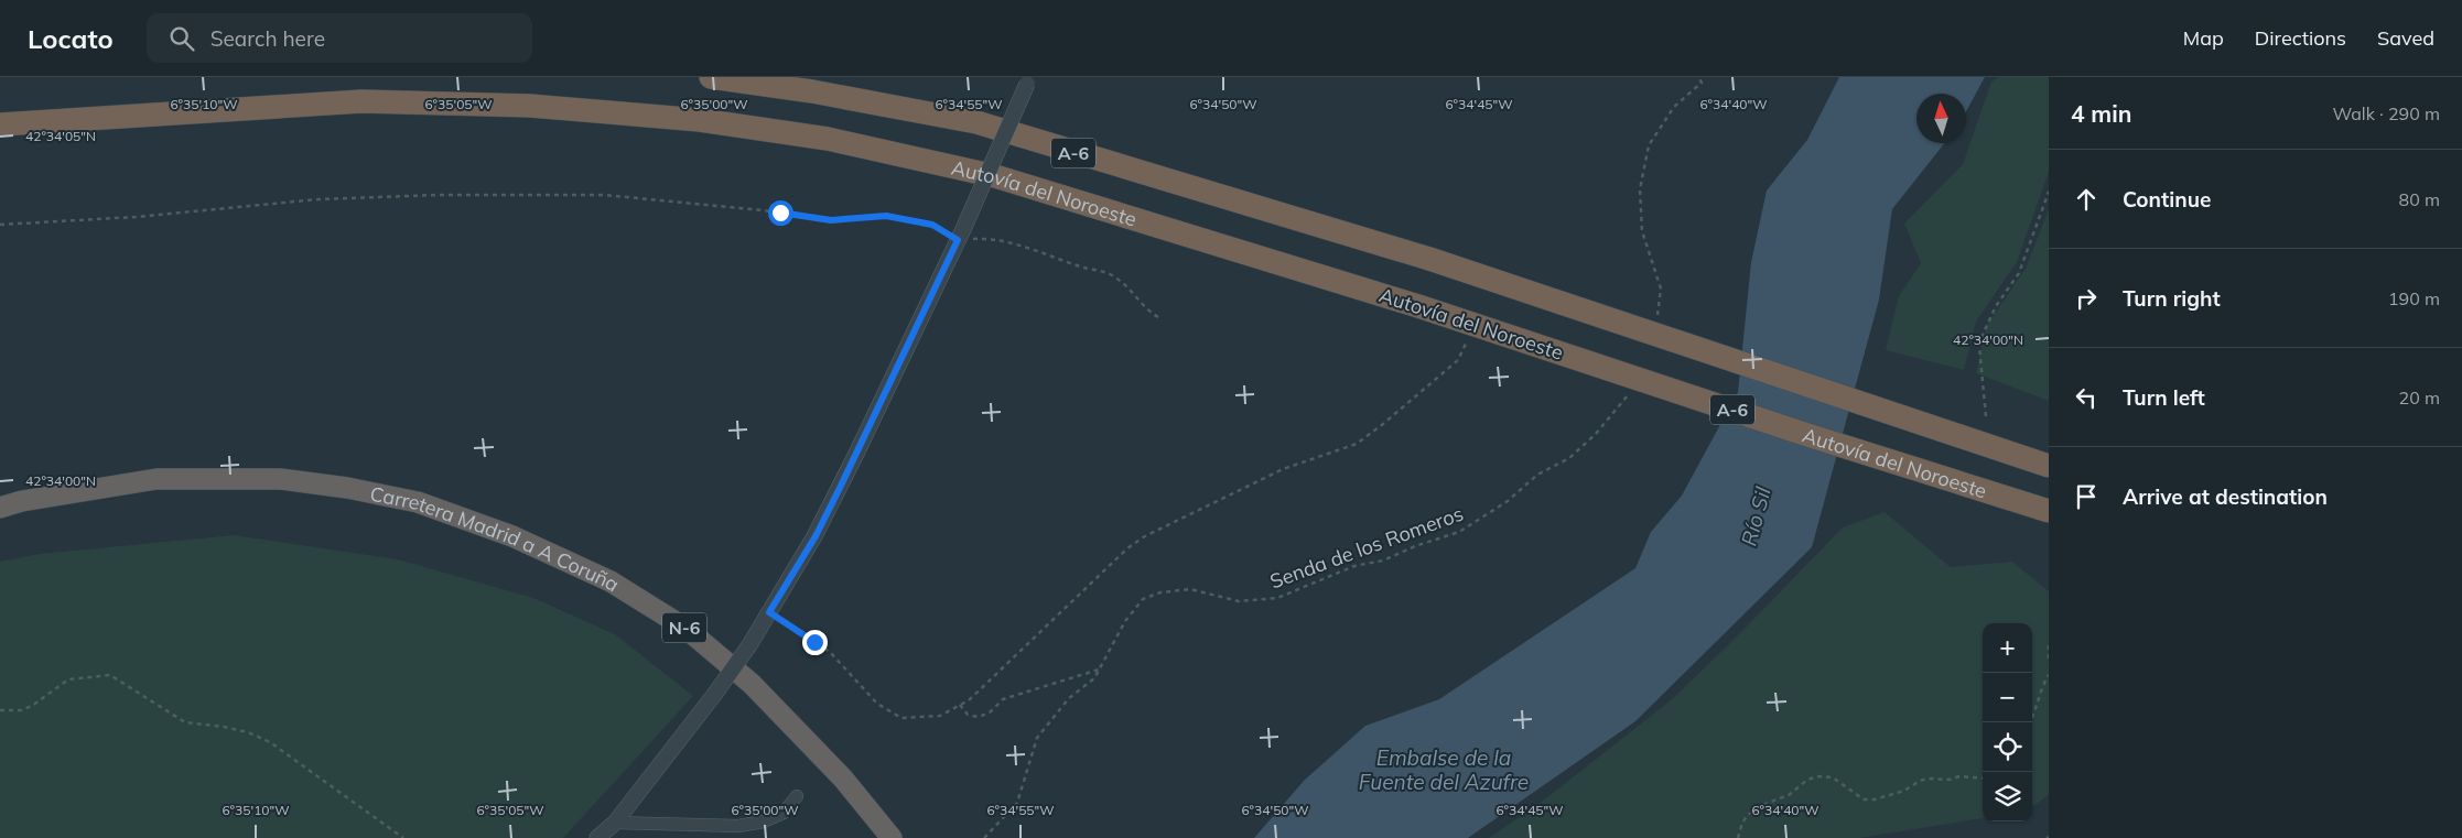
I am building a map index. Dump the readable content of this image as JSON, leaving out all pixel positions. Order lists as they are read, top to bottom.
{
  "streets": {
    "highway": [
      "A-6",
      "Autovía del Noroeste",
      "Carretera Madrid a A Coruña",
      "N-6"
    ],
    "path": ["Senda de los Romeros"]
  },
  "water": ["Río Sil", "Embalse de la Fuente del Azufre"],
  "north": "top",
  "page": {
    "header": "Locato",
    "search": "Search here",
    "nav": ["Map", "Directions", "Saved"],
    "heading": ["4 min", "Walk · 290 m"],
    "list": [
      ["Continue", "80 m"],
      ["Turn right", "190 m"],
      ["Turn left", "20 m"],
      "Arrive at destination"
    ],
    "map_buttons": ["+", "−"]
  },
  "coordinates": [
    "6°35'10\"W",
    "6°35'05\"W",
    "6°35'00\"W",
    "6°34'55\"W",
    "6°34'50\"W",
    "6°34'40\"W",
    "6°34'45\"W",
    "42°34'05\"N",
    "42°34'00\"N"
  ]
}
